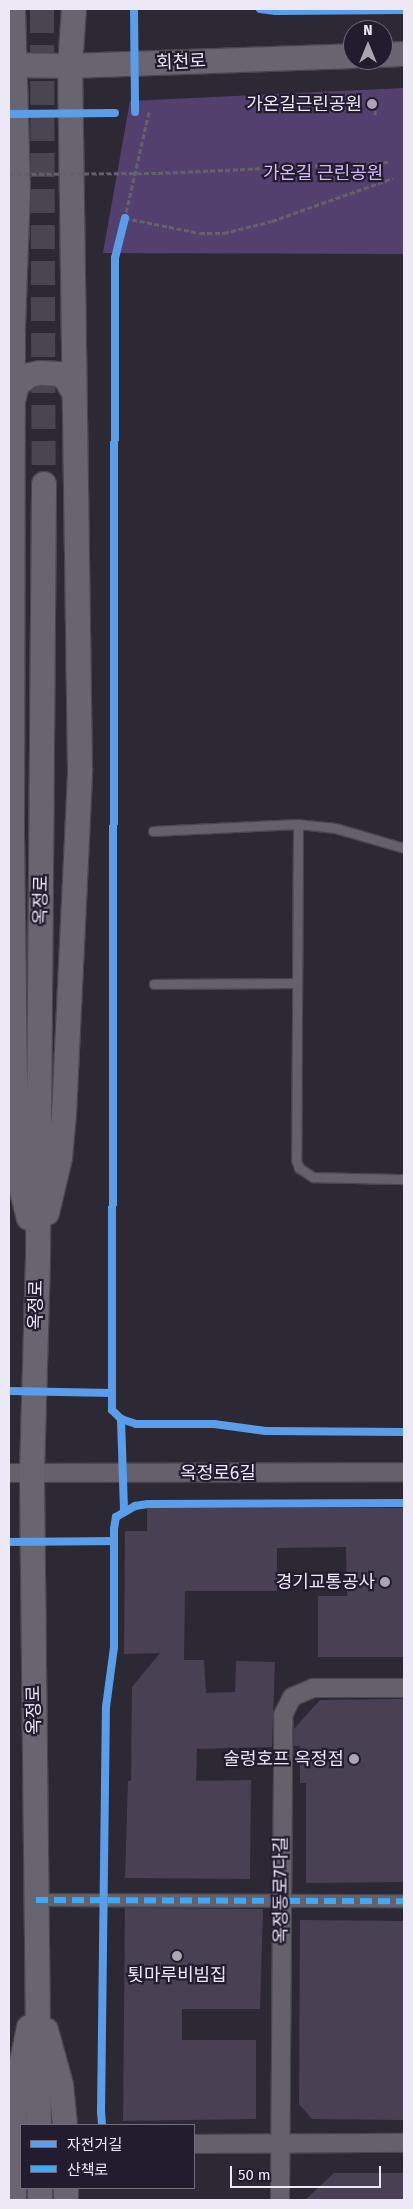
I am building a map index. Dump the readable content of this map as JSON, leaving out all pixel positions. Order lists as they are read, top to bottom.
{
  "streets": {
    "main road": ["회천로", "옥정로"],
    "street": ["옥정로6길", "옥정동로7다길"]
  },
  "crossings": [
    ["옥정로", "옥정로6길"]
  ],
  "parks": ["가온길 근린공원"],
  "places": [
    "가온길근린공원",
    "경기교통공사",
    "술렁호프 옥정점",
    "툇마루비빔집"
  ],
  "legend": ["자전거길", "산책로"],
  "scale_bar": "50 m",
  "north": "top"
}
